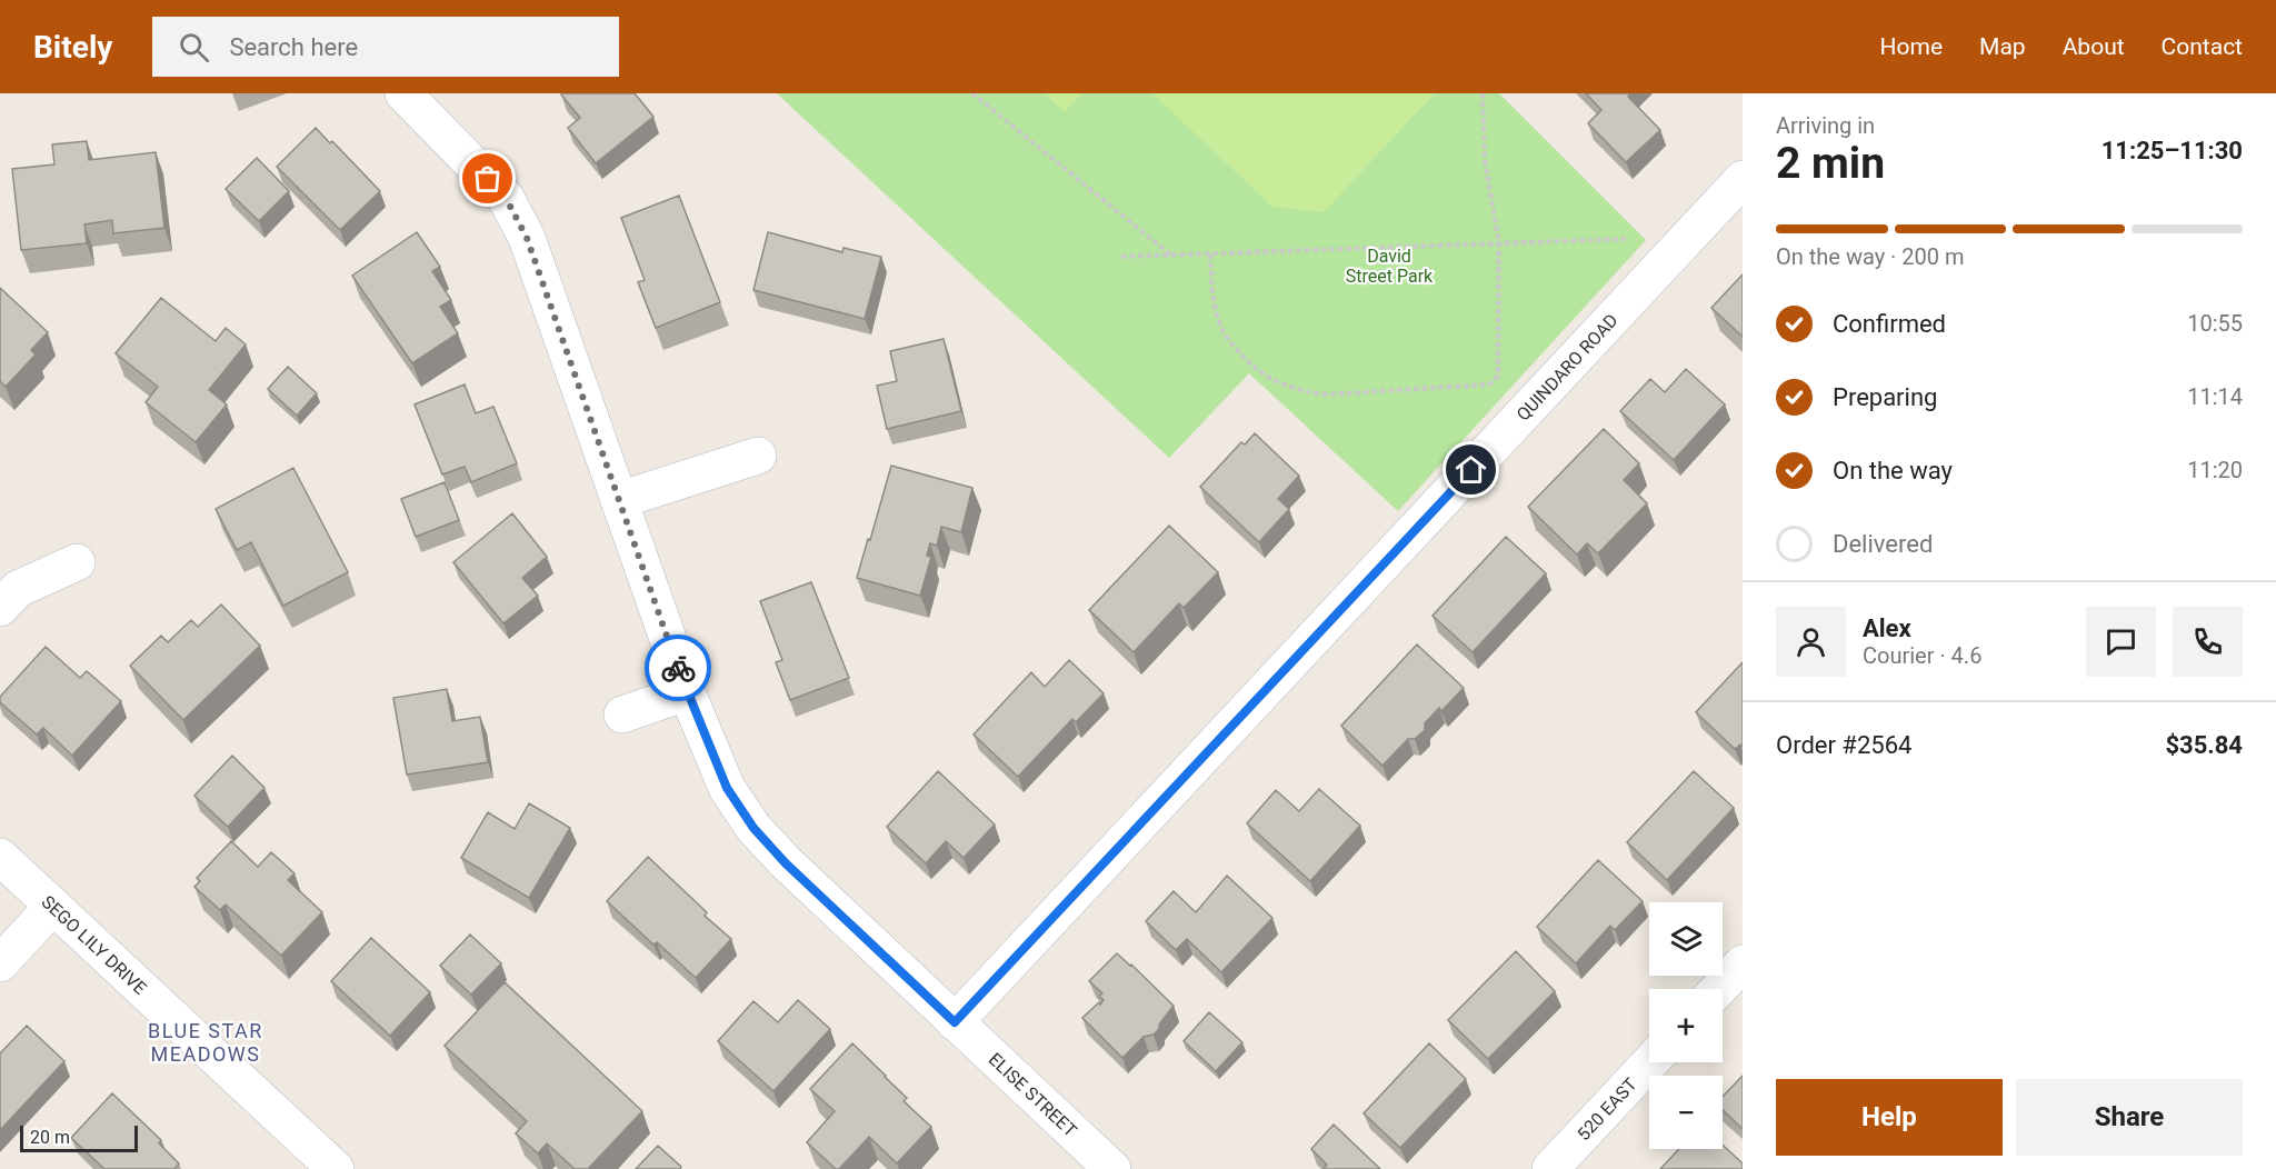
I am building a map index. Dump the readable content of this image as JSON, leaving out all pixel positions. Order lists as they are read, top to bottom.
{
  "streets": {
    "street": [
      "QUINDARO ROAD",
      "SEGO LILY DRIVE",
      "ELISE STREET",
      "520 EAST"
    ]
  },
  "crossings": [
    ["QUINDARO ROAD", "ELISE STREET"]
  ],
  "districts": ["BLUE STAR MEADOWS"],
  "parks": ["David Street Park"],
  "scale_bar": "20 m",
  "page": {
    "header": "Bitely",
    "search": "Search here",
    "nav": [
      "Home",
      "Map",
      "About",
      "Contact"
    ],
    "heading": ["2 min", "Arriving in", "11:25–11:30"],
    "panel": [
      "Alex",
      "Courier · 4.6",
      "Order #2564",
      "$35.84"
    ],
    "bar": "On the way · 200 m",
    "list": [
      ["Confirmed", "10:55"],
      ["Preparing", "11:14"],
      ["On the way", "11:20"],
      "Delivered"
    ],
    "map_buttons": ["+", "−"],
    "buttons": ["Help", "Share"],
    "scale": "20 m"
  }
}
